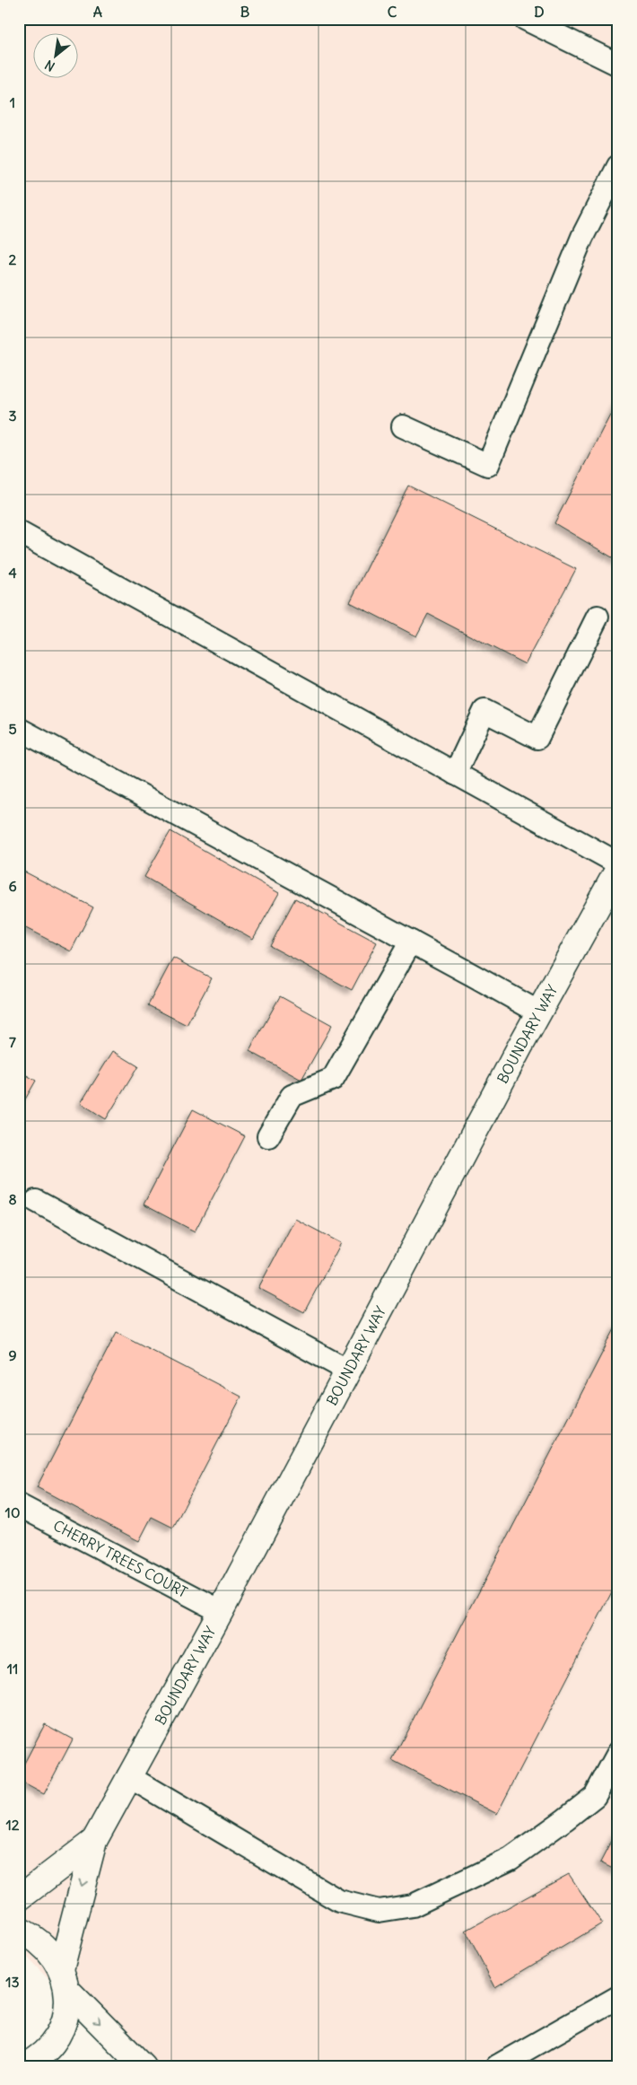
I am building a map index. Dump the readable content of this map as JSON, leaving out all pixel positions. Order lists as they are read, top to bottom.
{
  "streets": {
    "street": ["BOUNDARY WAY"],
    "lane": ["CHERRY TREES COURT"]
  },
  "crossings": [
    ["BOUNDARY WAY", "CHERRY TREES COURT"]
  ],
  "north": "bottom left",
  "grid": {
    "columns": [
      "A",
      "B",
      "C",
      "D"
    ],
    "rows": [
      "1",
      "2",
      "3",
      "4",
      "5",
      "6",
      "7",
      "8",
      "9",
      "10",
      "11",
      "12",
      "13"
    ]
  }
}
